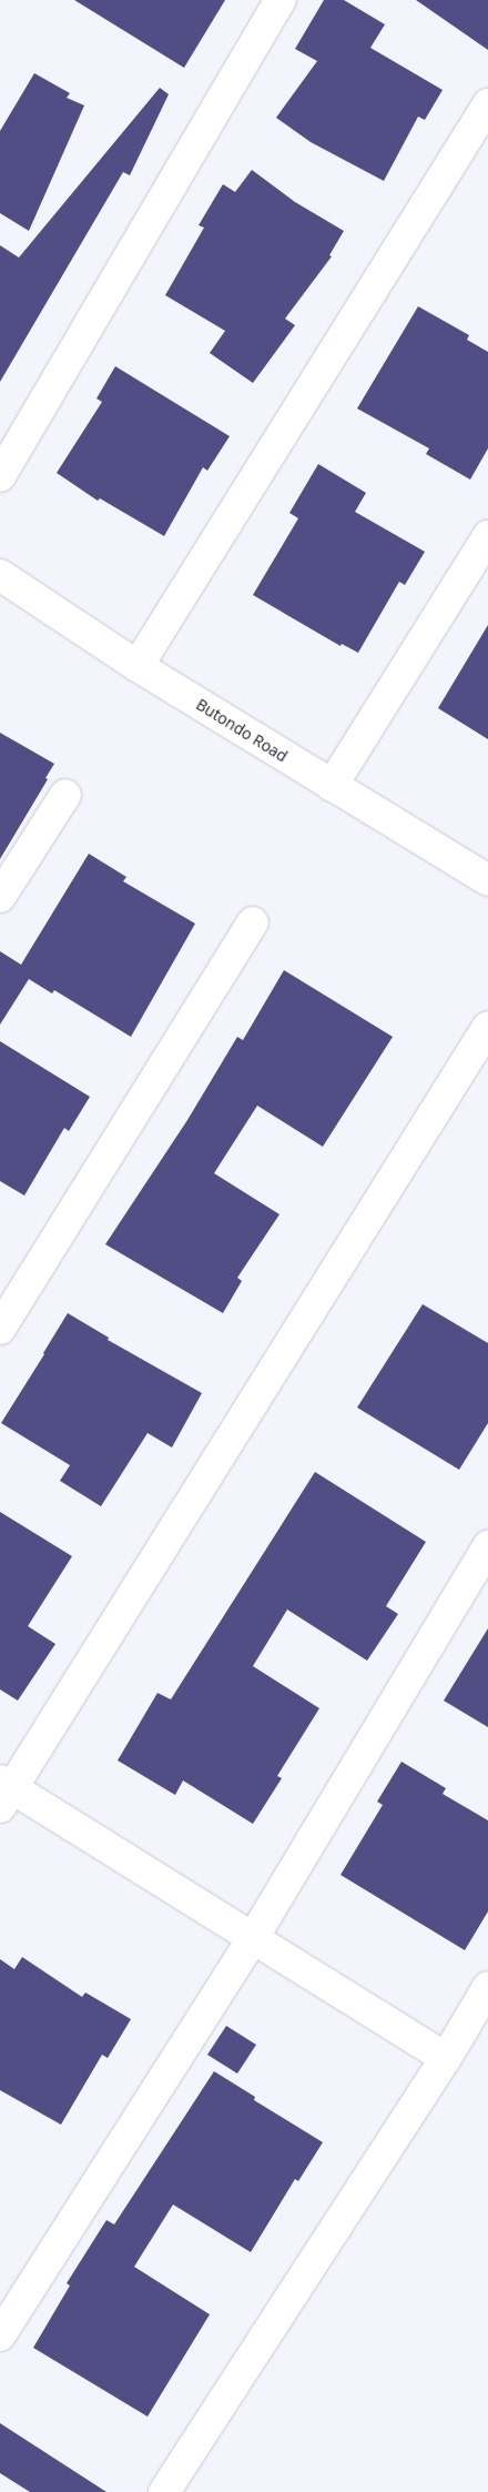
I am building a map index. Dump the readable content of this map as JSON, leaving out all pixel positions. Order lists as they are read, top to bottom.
{
  "streets": {
    "street": ["Butondo Road"]
  }
}
